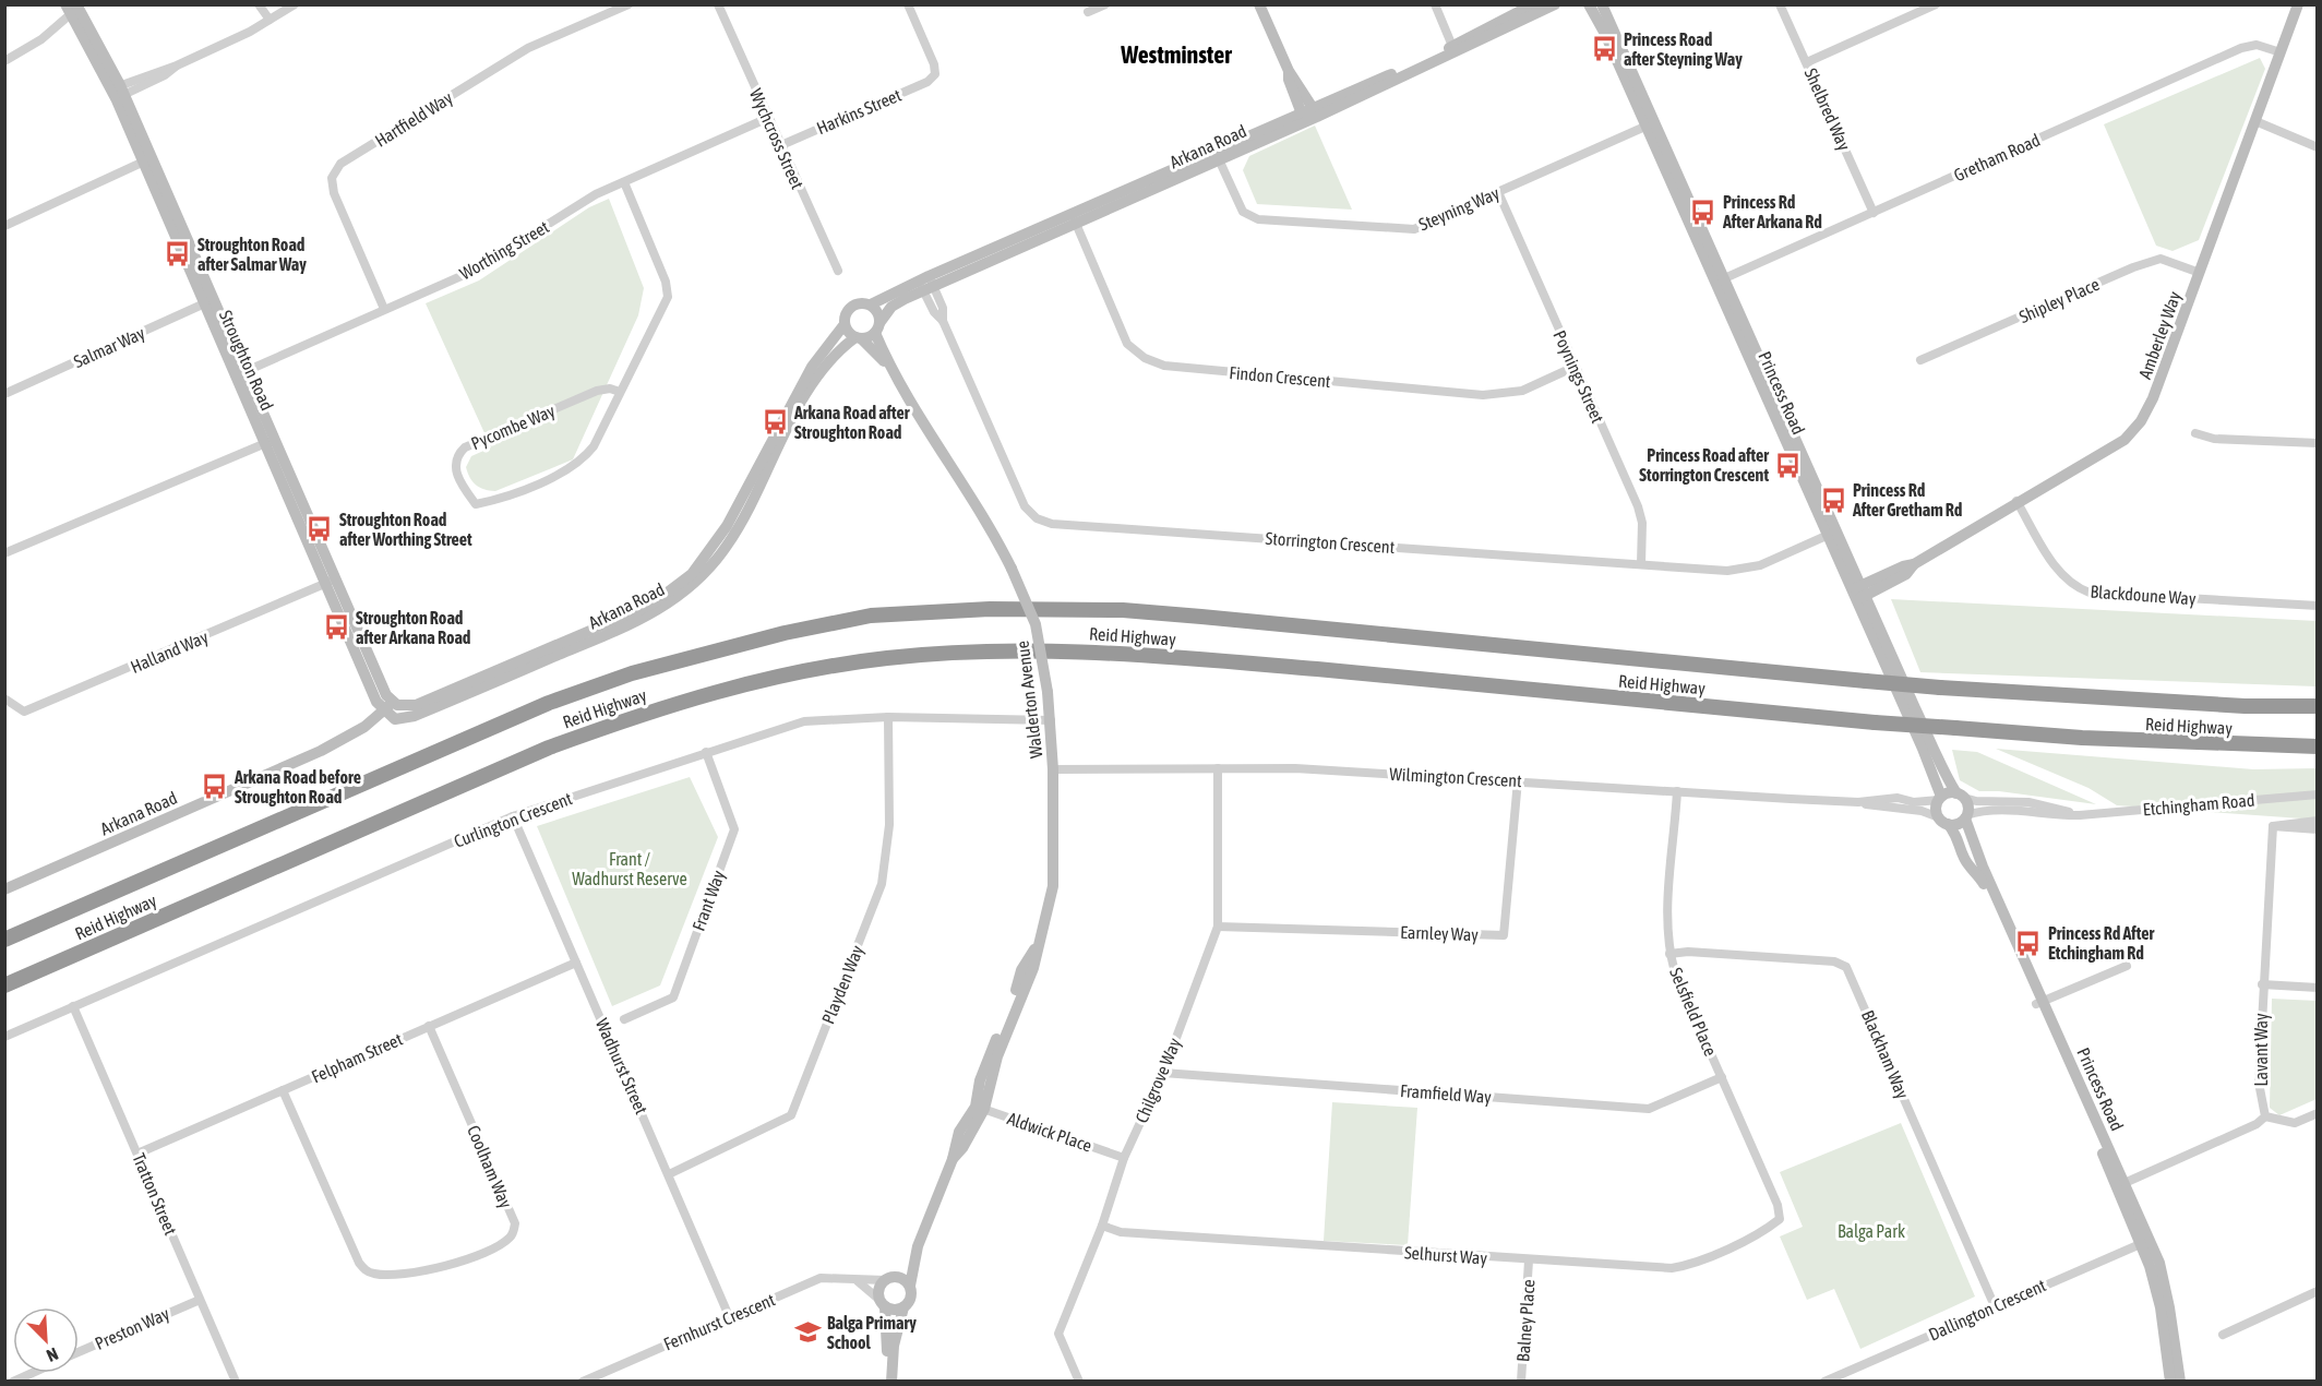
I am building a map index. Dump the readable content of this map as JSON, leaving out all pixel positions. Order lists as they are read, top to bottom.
{
  "streets": {
    "highway": ["Reid Highway"],
    "street": [
      "Shelbred Way",
      "Harkins Street",
      "Hartfield Way",
      "Wychcross Street",
      "Arkana Road",
      "Gretham Road",
      "Steyning Way",
      "Worthing Street",
      "Shipley Place",
      "Amberley Way",
      "Salmar Way",
      "Stroughton Road",
      "Findon Crescent",
      "Poynings Street",
      "Princess Road",
      "Pycombe Way",
      "Storrington Crescent",
      "Blackdoune Way",
      "Halland Way",
      "Walderton Avenue",
      "Wilmington Crescent",
      "Etchingham Road",
      "Curlington Crescent",
      "Frant Way",
      "Earnley Way",
      "Playden Way",
      "Selsfield Place",
      "Lavant Way",
      "Blackham Way",
      "Felpham Street",
      "Wadhurst Street",
      "Chilgrove Way",
      "Framfield Way",
      "Aldwick Place",
      "Coolham Way",
      "Tratton Street",
      "Selhurst Way",
      "Dallington Crescent",
      "Balney Place",
      "Fernhurst Crescent",
      "Preston Way"
    ]
  },
  "crossings": [
    ["Shelbred Way", "Gretham Road"],
    ["Harkins Street", "Wychcross Street"],
    ["Hartfield Way", "Worthing Street"],
    ["Wychcross Street", "Worthing Street"],
    ["Arkana Road", "Steyning Way"],
    ["Arkana Road", "Stroughton Road"],
    ["Arkana Road", "Findon Crescent"],
    ["Arkana Road", "Storrington Crescent"],
    ["Arkana Road", "Walderton Avenue"],
    ["Gretham Road", "Amberley Way"],
    ["Gretham Road", "Princess Road"],
    ["Steyning Way", "Poynings Street"],
    ["Steyning Way", "Princess Road"],
    ["Worthing Street", "Stroughton Road"],
    ["Worthing Street", "Pycombe Way"],
    ["Shipley Place", "Amberley Way"],
    ["Amberley Way", "Princess Road"],
    ["Amberley Way", "Blackdoune Way"],
    ["Salmar Way", "Stroughton Road"],
    ["Stroughton Road", "Halland Way"],
    ["Findon Crescent", "Poynings Street"],
    ["Poynings Street", "Storrington Crescent"],
    ["Princess Road", "Storrington Crescent"],
    ["Princess Road", "Wilmington Crescent"],
    ["Princess Road", "Etchingham Road"],
    ["Princess Road", "Dallington Crescent"],
    ["Walderton Avenue", "Wilmington Crescent"],
    ["Walderton Avenue", "Curlington Crescent"],
    ["Walderton Avenue", "Aldwick Place"],
    ["Walderton Avenue", "Fernhurst Crescent"],
    ["Wilmington Crescent", "Etchingham Road"],
    ["Wilmington Crescent", "Earnley Way"],
    ["Wilmington Crescent", "Selsfield Place"],
    ["Wilmington Crescent", "Chilgrove Way"],
    ["Etchingham Road", "Lavant Way"],
    ["Curlington Crescent", "Frant Way"],
    ["Curlington Crescent", "Playden Way"],
    ["Curlington Crescent", "Wadhurst Street"],
    ["Curlington Crescent", "Tratton Street"],
    ["Earnley Way", "Chilgrove Way"],
    ["Playden Way", "Wadhurst Street"],
    ["Selsfield Place", "Blackham Way"],
    ["Selsfield Place", "Framfield Way"],
    ["Selsfield Place", "Selhurst Way"],
    ["Blackham Way", "Dallington Crescent"],
    ["Felpham Street", "Wadhurst Street"],
    ["Felpham Street", "Coolham Way"],
    ["Felpham Street", "Tratton Street"],
    ["Wadhurst Street", "Fernhurst Crescent"],
    ["Chilgrove Way", "Framfield Way"],
    ["Chilgrove Way", "Aldwick Place"],
    ["Chilgrove Way", "Selhurst Way"],
    ["Tratton Street", "Preston Way"],
    ["Selhurst Way", "Balney Place"]
  ],
  "districts": ["Westminster"],
  "parks": ["Frant / Wadhurst Reserve", "Balga Park"],
  "places": {
    "bus stop": [
      "Princess Road after Steyning Way",
      "Princess Rd After Arkana Rd",
      "Stroughton Road after Salmar Way",
      "Arkana Road after Stroughton Road",
      "Princess Road after Storrington Crescent",
      "Princess Rd After Gretham Rd",
      "Stroughton Road after Worthing Street",
      "Stroughton Road after Arkana Road",
      "Arkana Road before Stroughton Road",
      "Princess Rd After Etchingham Rd"
    ],
    "school or university": ["Balga Primary School"]
  },
  "north": "bottom right"
}
